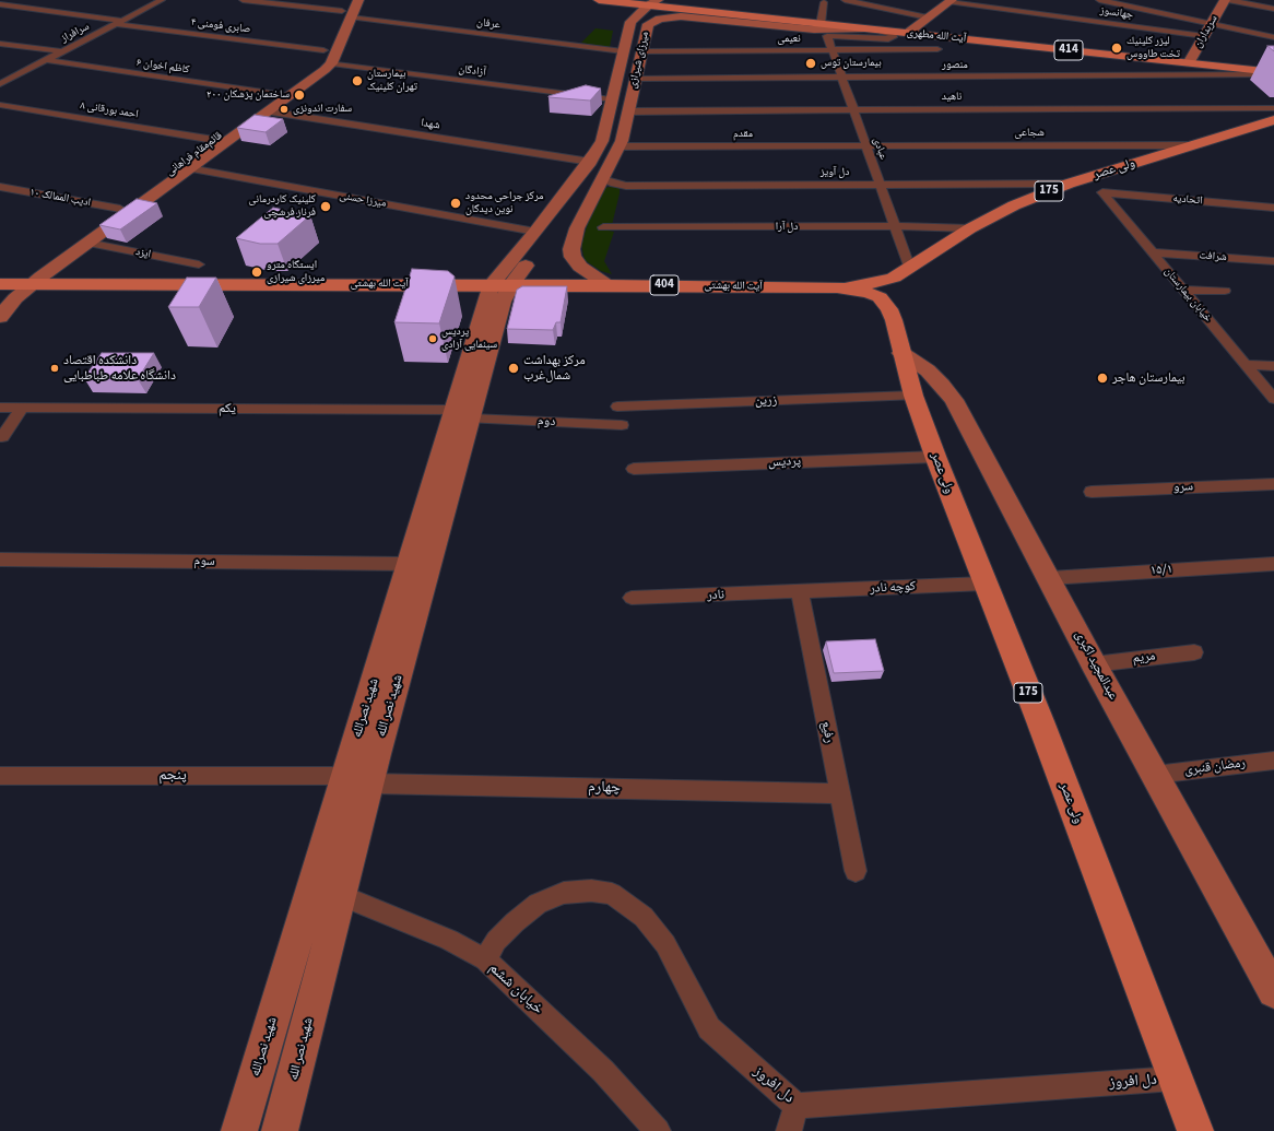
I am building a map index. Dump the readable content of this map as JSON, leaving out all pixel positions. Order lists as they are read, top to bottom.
{
  "streets": {
    "main road": [
      "سربداران",
      "آیت الله مطهری",
      "414",
      "میرزای شیرازی",
      "قائم‌مقام فراهانی",
      "ولی عصر",
      "175",
      "آیت الله بهشتی",
      "404",
      "عبدالمجید اکبری",
      "شهید نصر الله",
      "شهید نصرالله"
    ],
    "street": [
      "جهانسوز",
      "عرفان",
      "صابری فومنی ۴",
      "سرافراز",
      "نعیمی",
      "منصور",
      "کاظم اخوان ۶",
      "آزادگان",
      "ناهید",
      "احمد بورقانی ۸",
      "شهدا",
      "شجاعی",
      "مقدم",
      "عبادی",
      "دل آویز",
      "ادیب الممالک ۱۰",
      "میرزا حسنی",
      "اتحادیه",
      "دل آرا",
      "ایزد",
      "شرافت",
      "خیابان بیمارستان",
      "زرین",
      "یکم",
      "دوم",
      "پردیس",
      "سرو",
      "سوم",
      "۱۵/۱",
      "کوچه نادر",
      "نادر",
      "مریم",
      "رفیع",
      "رمضان قنبری",
      "پنجم",
      "چهارم",
      "خیابان ششم",
      "دل افروز"
    ]
  },
  "crossings": [
    ["جهانسوز", "سربداران"],
    ["عرفان", "میرزای شیرازی"],
    ["عرفان", "قائم‌مقام فراهانی"],
    ["صابری فومنی ۴", "سرافراز"],
    ["صابری فومنی ۴", "قائم‌مقام فراهانی"],
    ["سربداران", "آیت الله مطهری"],
    ["سرافراز", "کاظم اخوان ۶"],
    ["آیت الله مطهری", "میرزای شیرازی"],
    ["آیت الله مطهری", "منصور"],
    ["آیت الله مطهری", "عبادی"],
    ["نعیمی", "میرزای شیرازی"],
    ["نعیمی", "عبادی"],
    ["میرزای شیرازی", "منصور"],
    ["میرزای شیرازی", "آزادگان"],
    ["میرزای شیرازی", "ناهید"],
    ["میرزای شیرازی", "شهدا"],
    ["میرزای شیرازی", "مقدم"],
    ["میرزای شیرازی", "دل آویز"],
    ["میرزای شیرازی", "میرزا حسنی"],
    ["میرزای شیرازی", "آیت الله بهشتی"],
    ["میرزای شیرازی", "شهید نصرالله"],
    ["منصور", "عبادی"],
    ["کاظم اخوان ۶", "قائم‌مقام فراهانی"],
    ["آزادگان", "قائم‌مقام فراهانی"],
    ["ناهید", "عبادی"],
    ["احمد بورقانی ۸", "قائم‌مقام فراهانی"],
    ["شهدا", "قائم‌مقام فراهانی"],
    ["شجاعی", "مقدم"],
    ["شجاعی", "عبادی"],
    ["شجاعی", "ولی عصر"],
    ["مقدم", "عبادی"],
    ["عبادی", "ولی عصر"],
    ["عبادی", "دل آویز"],
    ["عبادی", "دل آرا"],
    ["قائم‌مقام فراهانی", "ادیب الممالک ۱۰"],
    ["قائم‌مقام فراهانی", "میرزا حسنی"],
    ["قائم‌مقام فراهانی", "ایزد"],
    ["قائم‌مقام فراهانی", "آیت الله بهشتی"],
    ["ولی عصر", "دل آویز"],
    ["ولی عصر", "دل آرا"],
    ["ولی عصر", "آیت الله بهشتی"],
    ["ولی عصر", "زرین"],
    ["ولی عصر", "پردیس"],
    ["ولی عصر", "کوچه نادر"],
    ["ولی عصر", "عبدالمجید اکبری"],
    ["ولی عصر", "دل افروز"],
    ["اتحادیه", "خیابان بیمارستان"],
    ["شرافت", "خیابان بیمارستان"],
    ["آیت الله بهشتی", "شهید نصرالله"],
    ["یکم", "دوم"],
    ["یکم", "شهید نصرالله"],
    ["دوم", "شهید نصرالله"],
    ["سوم", "شهید نصرالله"],
    ["۱۵/۱", "عبدالمجید اکبری"],
    ["کوچه نادر", "نادر"],
    ["کوچه نادر", "رفیع"],
    ["نادر", "رفیع"],
    ["مریم", "عبدالمجید اکبری"],
    ["عبدالمجید اکبری", "رمضان قنبری"],
    ["شهید نصر الله", "شهید نصرالله"],
    ["شهید نصر الله", "پنجم"],
    ["شهید نصر الله", "چهارم"],
    ["شهید نصر الله", "خیابان ششم"],
    ["شهید نصرالله", "پنجم"],
    ["شهید نصرالله", "چهارم"],
    ["رفیع", "چهارم"],
    ["پنجم", "چهارم"],
    ["خیابان ششم", "دل افروز"]
  ],
  "places": [
    "ليزر كلينيك تخت طاووس",
    "بیمارستان توس",
    "بیمارستان تهران کلینیک",
    "ساختمان پزشکان ۲۰۰",
    "سفارت اندونزی",
    "مرکز جراحی محدود نوین دیدگان",
    "کلینیک کاردرمانی فرناز فرشچی",
    "ایستگاه مترو میرزای شیرازی",
    "پردیس سینمایی آزادی",
    "دانشکده اقتصاد دانشگاه علامه طباطبایی",
    "مرکز بهداشت شمال‌غرب",
    "بیمارستان هاجر"
  ]
}
